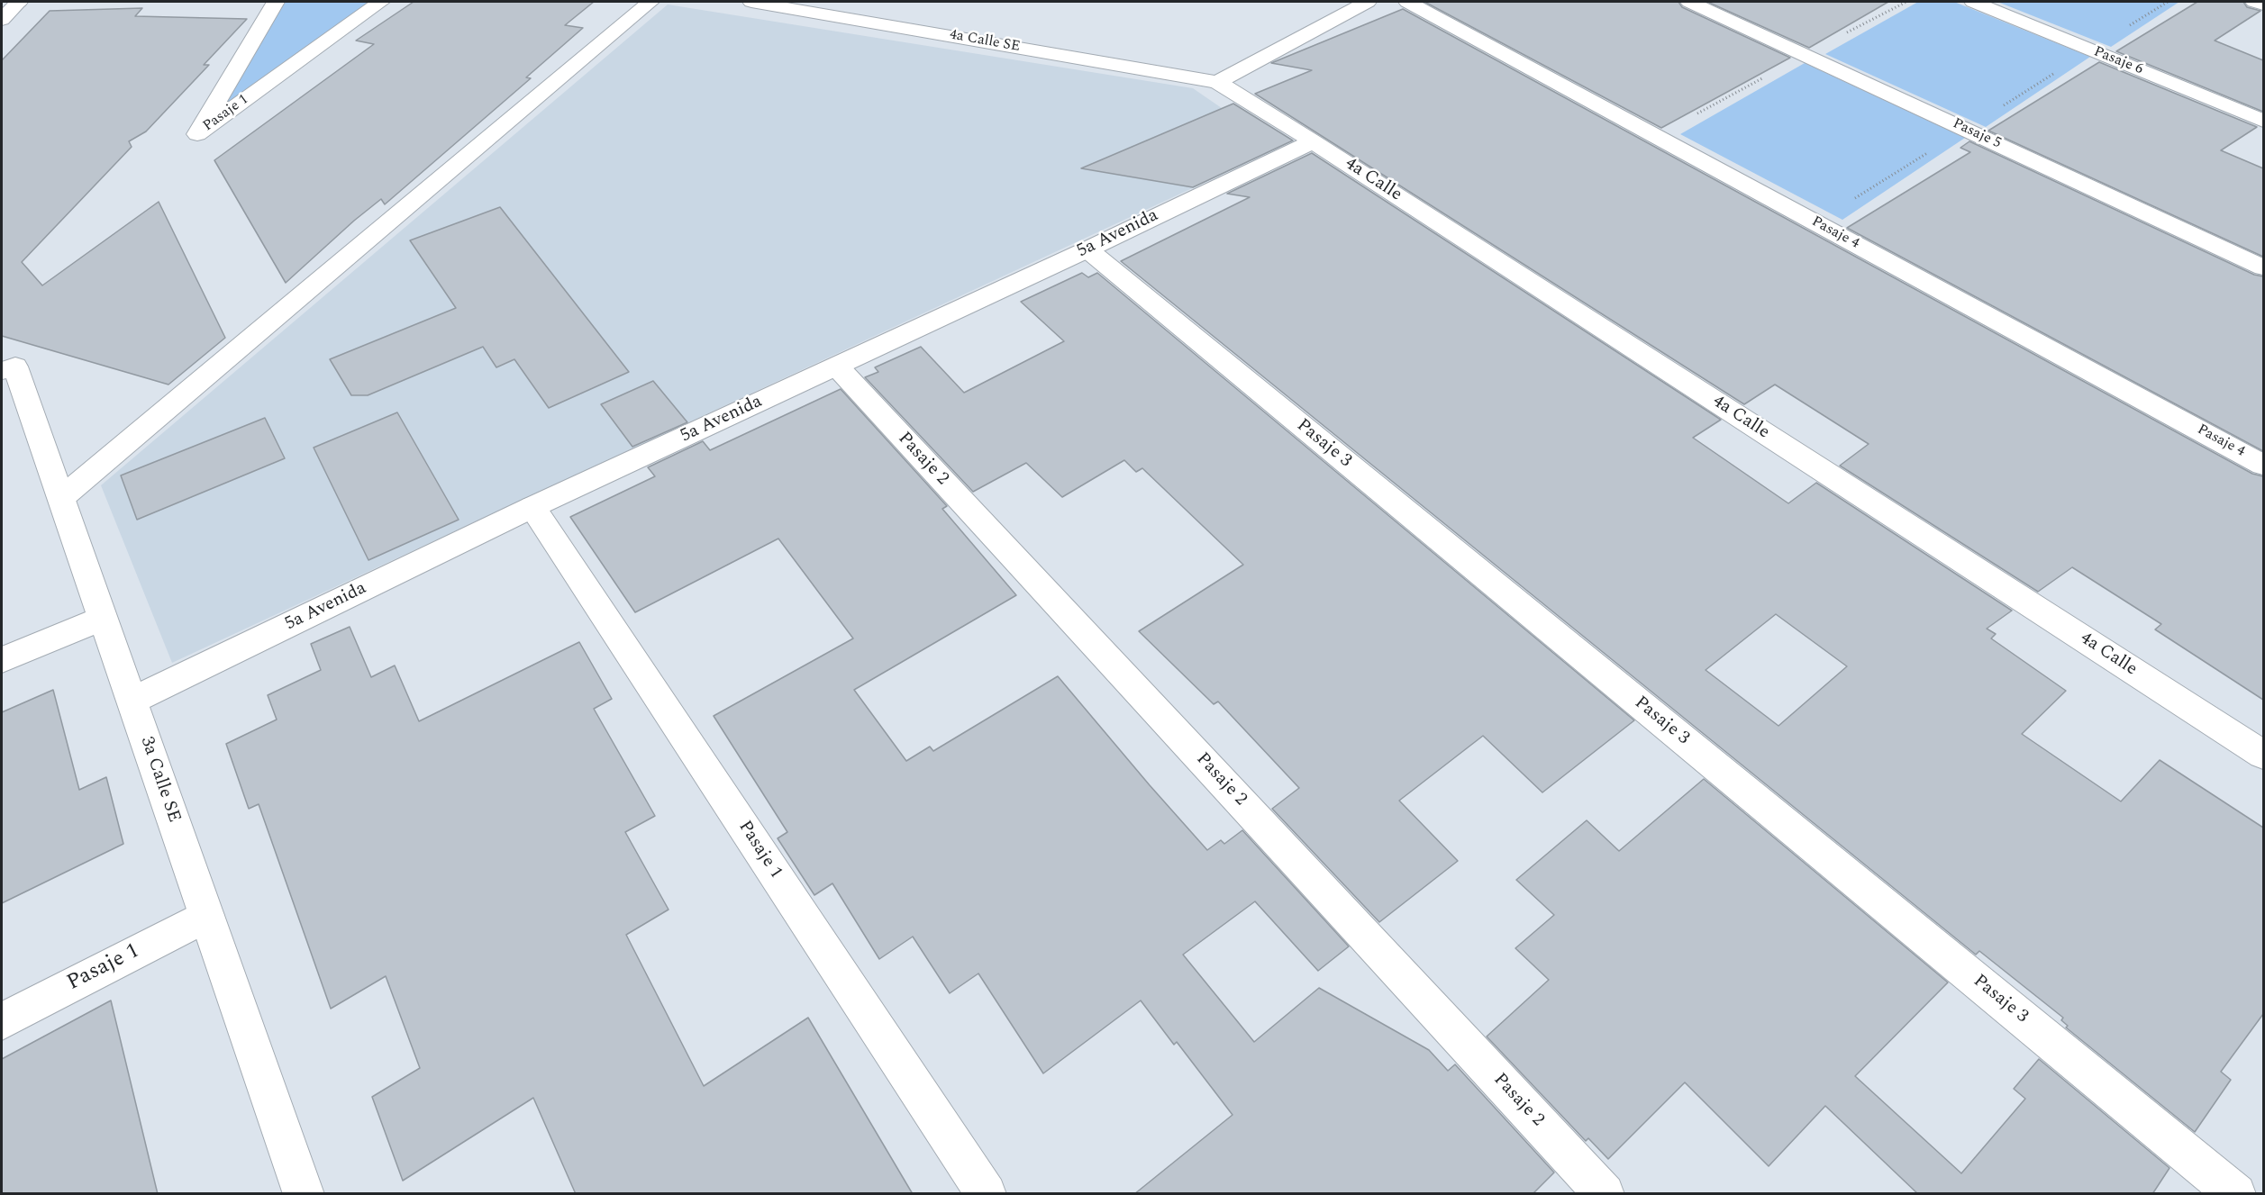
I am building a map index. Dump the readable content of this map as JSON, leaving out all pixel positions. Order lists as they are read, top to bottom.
{
  "streets": {
    "street": [
      "4a Calle SE",
      "Pasaje 6",
      "Pasaje 1",
      "Pasaje 5",
      "4a Calle",
      "Pasaje 4",
      "5a Avenida",
      "Pasaje 3",
      "Pasaje 2",
      "3a Calle SE"
    ]
  },
  "crossings": [
    ["4a Calle SE", "4a Calle"],
    ["Pasaje 1", "5a Avenida"],
    ["Pasaje 1", "3a Calle SE"],
    ["4a Calle", "5a Avenida"],
    ["5a Avenida", "Pasaje 3"],
    ["5a Avenida", "Pasaje 2"],
    ["5a Avenida", "3a Calle SE"]
  ]
}
